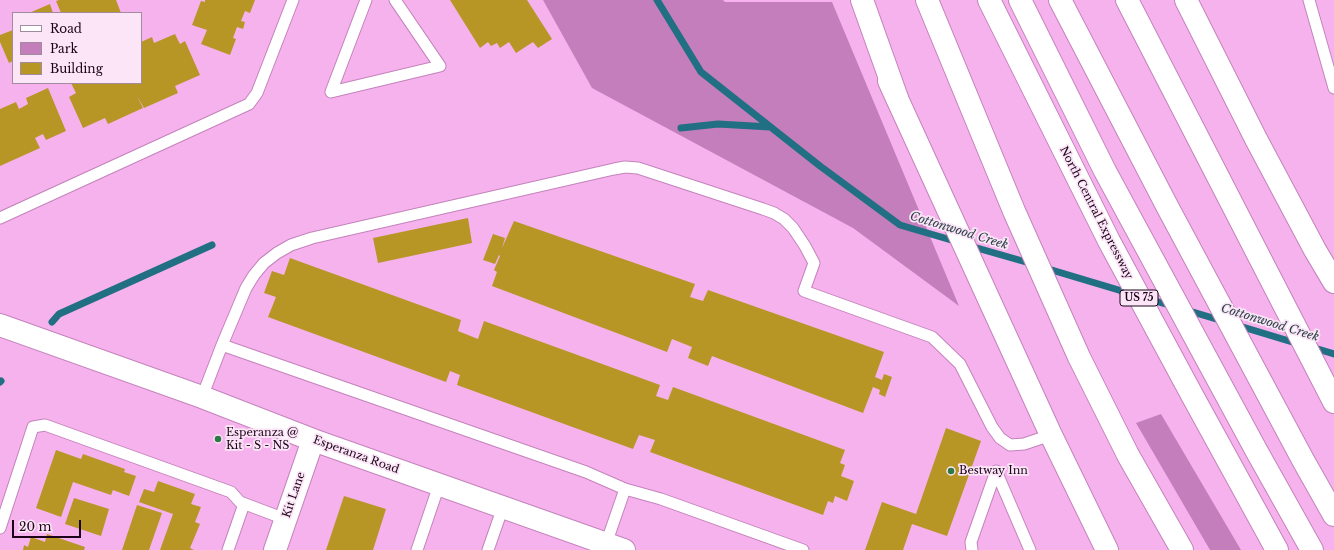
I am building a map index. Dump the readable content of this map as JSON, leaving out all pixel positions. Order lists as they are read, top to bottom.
{
  "streets": {
    "main road": [
      "North Central Expressway",
      "US 75",
      "Esperanza Road",
      "Kit Lane"
    ]
  },
  "crossings": [
    ["Esperanza Road", "Kit Lane"]
  ],
  "water": ["Cottonwood Creek"],
  "places": ["Esperanza @ Kit - S - NS", "Bestway Inn"],
  "legend": ["Road", "Park", "Building"],
  "scale_bar": "20 m"
}
